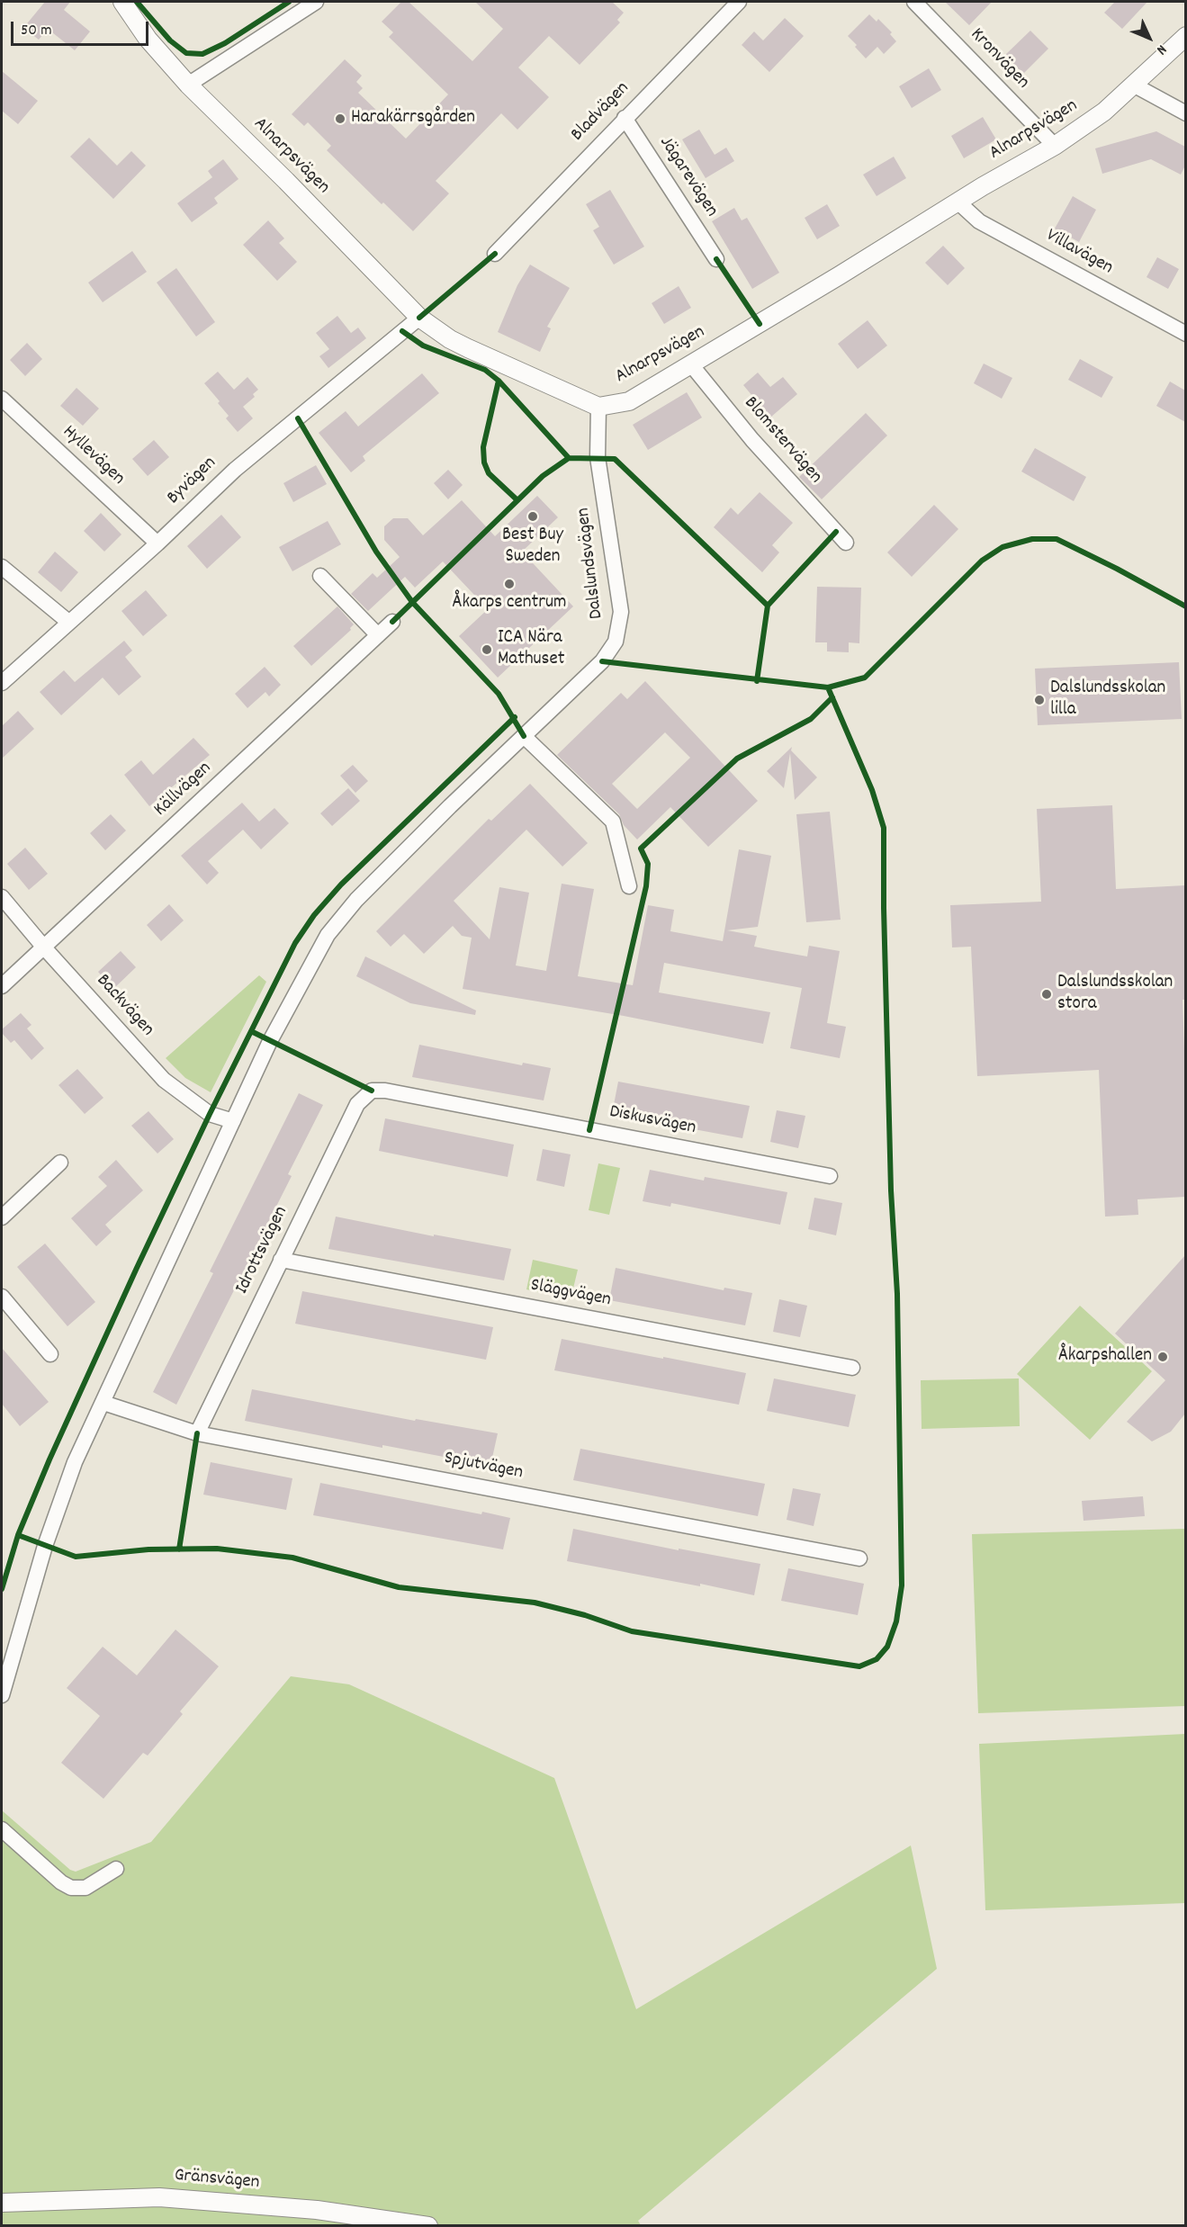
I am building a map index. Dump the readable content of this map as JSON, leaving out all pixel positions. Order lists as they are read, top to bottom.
{
  "streets": {
    "street": [
      "Kronvägen",
      "Bladvägen",
      "Alnarpsvägen",
      "Jägarevägen",
      "Villavägen",
      "Blomstervägen",
      "Hyllevägen",
      "Byvägen",
      "Dalslundsvägen",
      "Källvägen",
      "Backvägen",
      "Diskusvägen",
      "Idrottsvägen",
      "Släggvägen",
      "Spjutvägen",
      "Gränsvägen"
    ]
  },
  "crossings": [
    ["Kronvägen", "Alnarpsvägen"],
    ["Bladvägen", "Jägarevägen"],
    ["Alnarpsvägen", "Villavägen"],
    ["Alnarpsvägen", "Blomstervägen"],
    ["Alnarpsvägen", "Byvägen"],
    ["Alnarpsvägen", "Dalslundsvägen"],
    ["Hyllevägen", "Byvägen"],
    ["Dalslundsvägen", "Backvägen"],
    ["Dalslundsvägen", "Spjutvägen"],
    ["Källvägen", "Backvägen"],
    ["Diskusvägen", "Idrottsvägen"],
    ["Idrottsvägen", "Släggvägen"],
    ["Idrottsvägen", "Spjutvägen"]
  ],
  "places": [
    "Harakärrsgården",
    "Best Buy Sweden",
    "Åkarps centrum",
    "ICA Nära Mathuset",
    "Dalslundsskolan lilla",
    "Dalslundsskolan stora",
    "Åkarpshallen"
  ],
  "scale_bar": "50 m",
  "north": "bottom right"
}
